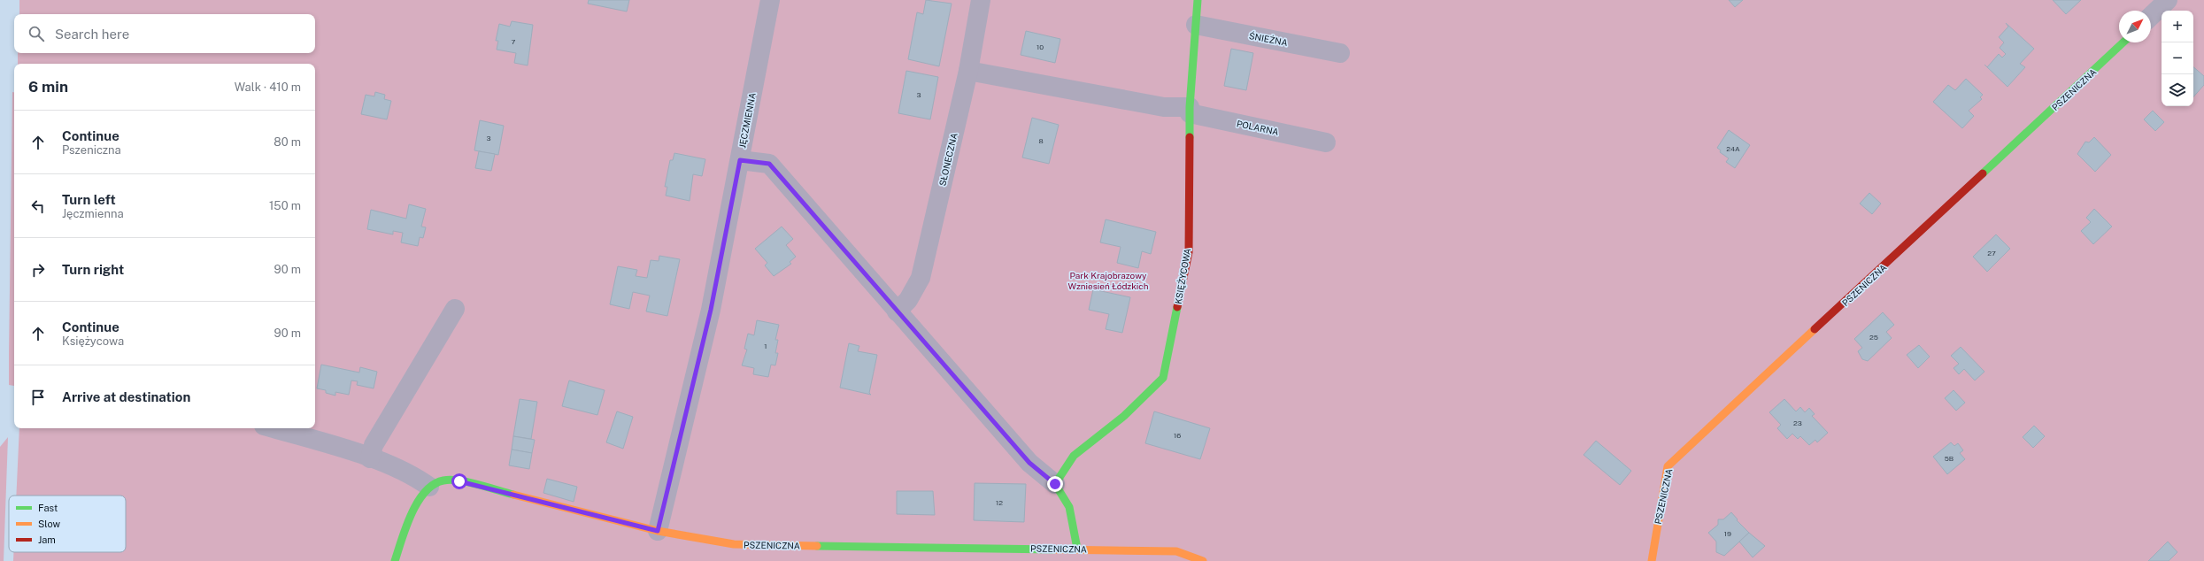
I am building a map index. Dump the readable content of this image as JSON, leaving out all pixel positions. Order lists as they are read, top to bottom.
{
  "streets": {
    "street": [
      "ŚNIEŻNA",
      "PSZENICZNA",
      "JĘCZMIENNA",
      "POLARNA",
      "SŁONECZNA",
      "KSIĘŻYCOWA"
    ]
  },
  "crossings": [
    ["ŚNIEŻNA", "KSIĘŻYCOWA"],
    ["PSZENICZNA", "JĘCZMIENNA"],
    ["POLARNA", "SŁONECZNA"],
    ["POLARNA", "KSIĘŻYCOWA"]
  ],
  "parks": ["Park Krajobrazowy Wzniesień Łódzkich"],
  "house_numbers": [
    "7",
    "10",
    "3",
    "3",
    "8",
    "24A",
    "27",
    "25",
    "1",
    "23",
    "16",
    "5B",
    "12",
    "19"
  ],
  "legend": ["Fast", "Slow", "Jam"],
  "north": "top right",
  "page": {
    "map_buttons": ["+", "−"],
    "search": "Search here",
    "heading": ["6 min", "Walk · 410 m"],
    "list": [
      ["Continue", "Pszeniczna", "80 m"],
      ["Turn left", "Jęczmienna", "150 m"],
      ["Turn right", "90 m"],
      ["Continue", "Księżycowa", "90 m"],
      "Arrive at destination"
    ]
  }
}
